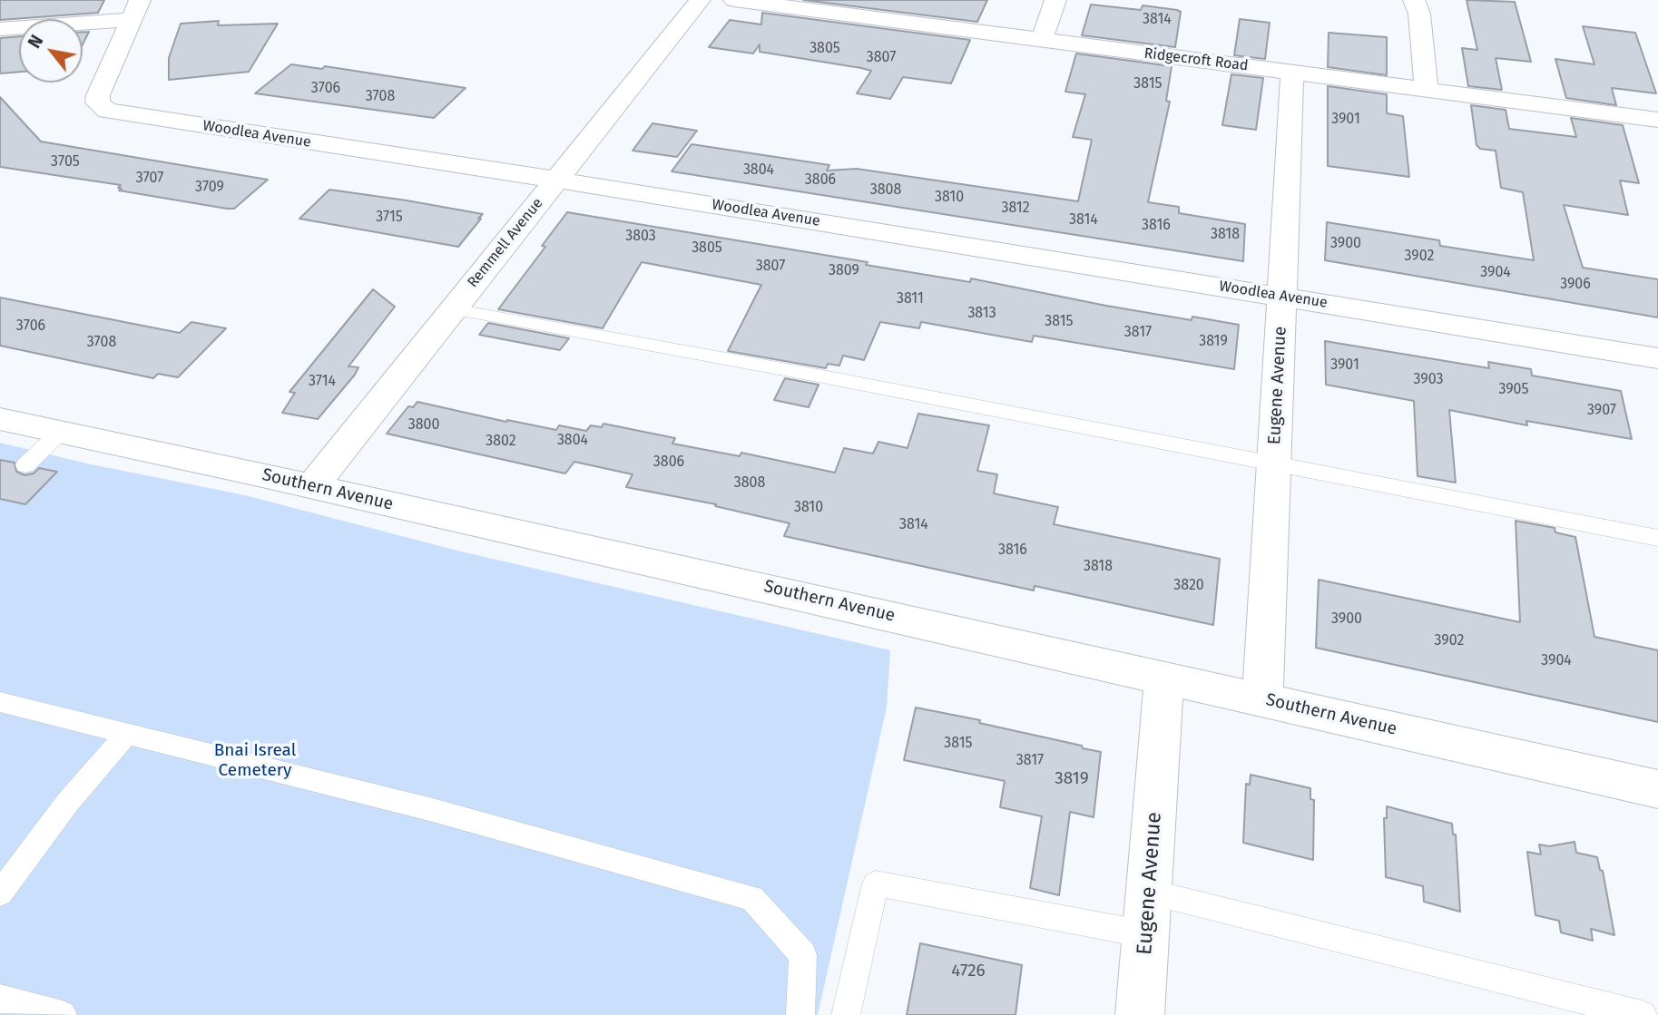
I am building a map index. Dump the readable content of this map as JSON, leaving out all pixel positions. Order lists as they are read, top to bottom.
{
  "streets": {
    "street": [
      "Ridgecroft Road",
      "Woodlea Avenue",
      "Remmell Avenue",
      "Eugene Avenue",
      "Southern Avenue"
    ]
  },
  "crossings": [
    ["Ridgecroft Road", "Eugene Avenue"],
    ["Woodlea Avenue", "Remmell Avenue"],
    ["Woodlea Avenue", "Eugene Avenue"],
    ["Remmell Avenue", "Southern Avenue"],
    ["Eugene Avenue", "Southern Avenue"]
  ],
  "parks": ["Bnai Isreal Cemetery"],
  "house_numbers": [
    "3814",
    "3805",
    "3807",
    "3815",
    "3706",
    "3708",
    "3901",
    "3705",
    "3804",
    "3707",
    "3806",
    "3709",
    "3808",
    "3810",
    "3812",
    "3715",
    "3814",
    "3816",
    "3818",
    "3803",
    "3900",
    "3805",
    "3902",
    "3807",
    "3809",
    "3904",
    "3906",
    "3811",
    "3813",
    "3815",
    "3706",
    "3817",
    "3819",
    "3708",
    "3901",
    "3903",
    "3714",
    "3905",
    "3907",
    "3800",
    "3804",
    "3802",
    "3806",
    "3808",
    "3810",
    "3814",
    "3816",
    "3818",
    "3820",
    "3900",
    "3902",
    "3904",
    "3815",
    "3817",
    "3819",
    "4726"
  ],
  "north": "top left"
}
